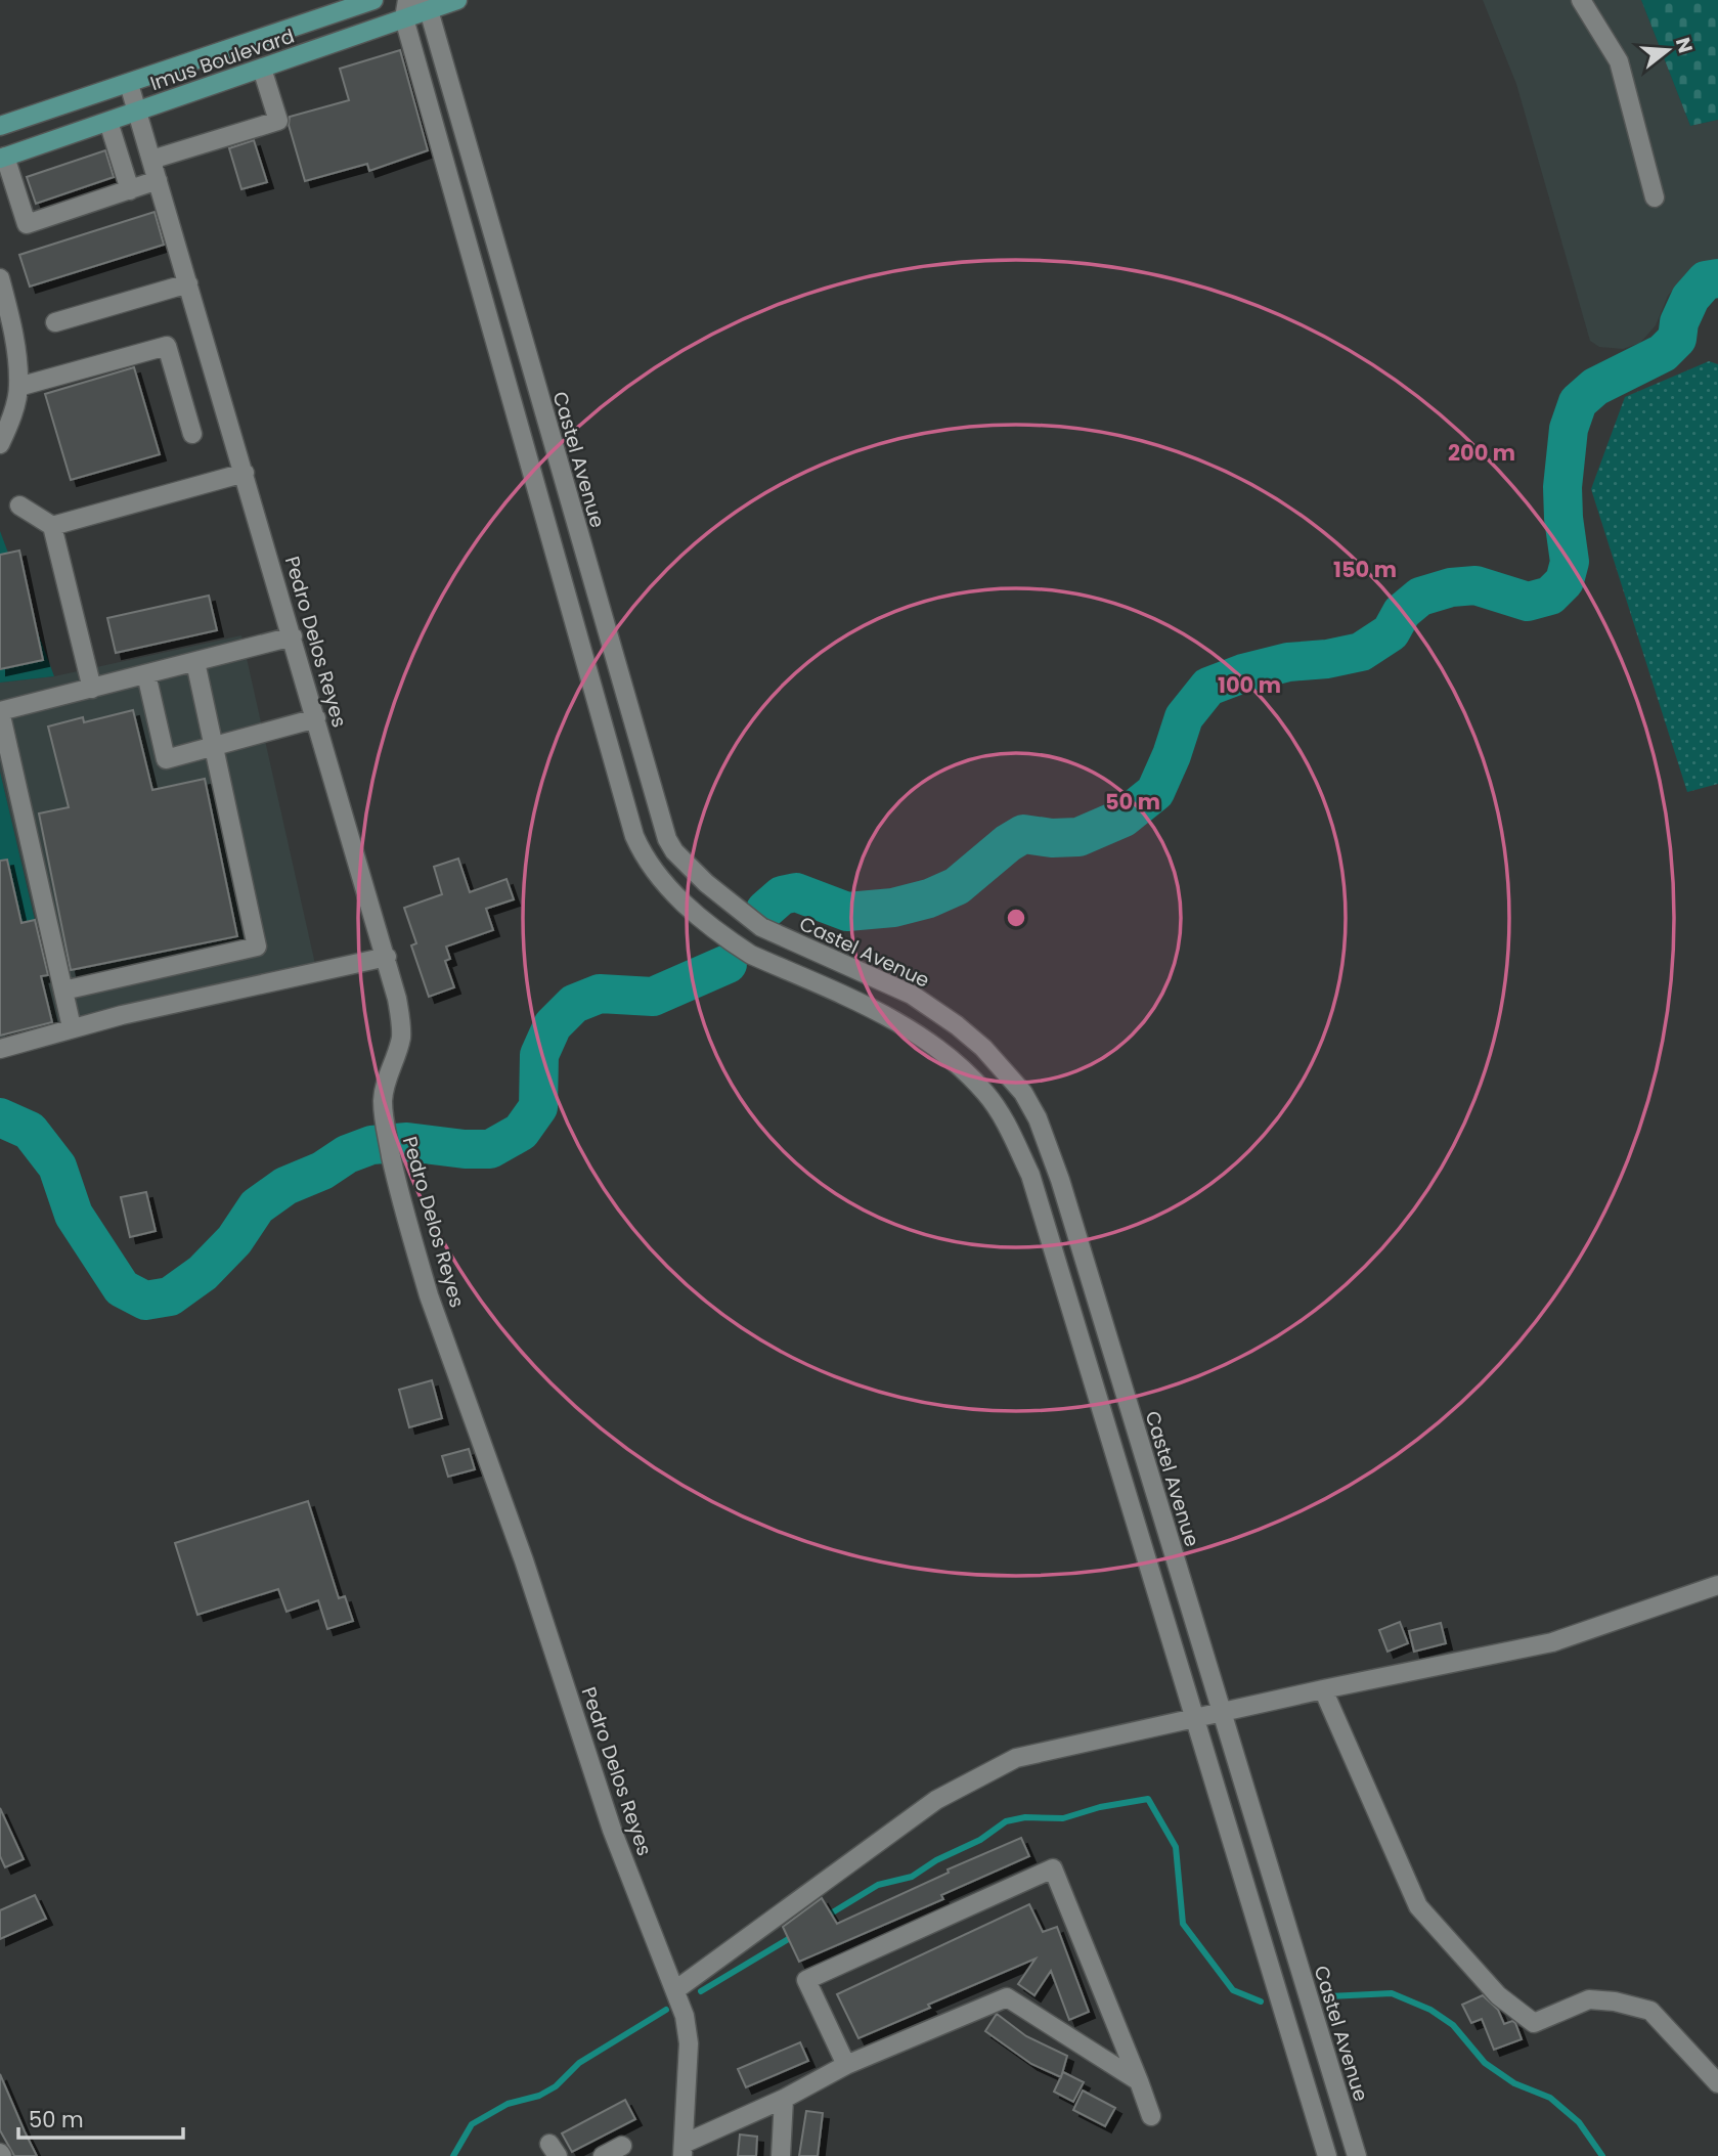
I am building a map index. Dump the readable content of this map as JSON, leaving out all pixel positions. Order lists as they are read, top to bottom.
{
  "streets": {
    "main road": ["Imus Boulevard"],
    "street": ["Castel Avenue", "Pedro Delos Reyes"]
  },
  "crossings": [
    ["Imus Boulevard", "Castel Avenue"],
    ["Imus Boulevard", "Pedro Delos Reyes"]
  ],
  "scale_bar": "50 m",
  "north": "right",
  "rings": [
    "200 m",
    "150 m",
    "100 m",
    "50 m"
  ]
}
